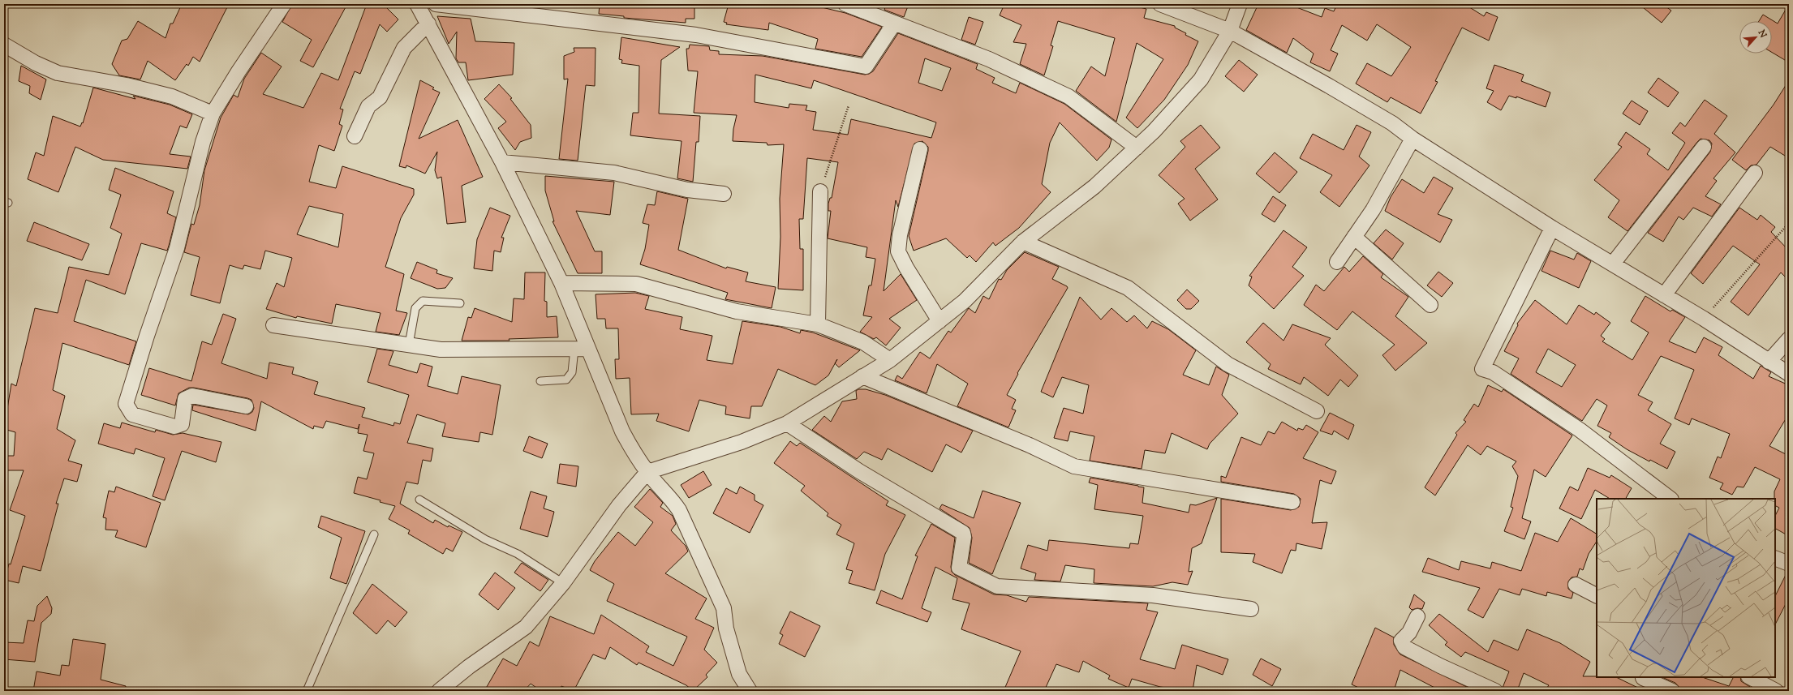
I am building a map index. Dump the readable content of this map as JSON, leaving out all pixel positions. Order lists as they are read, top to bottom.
{
  "north": "top right"
}
